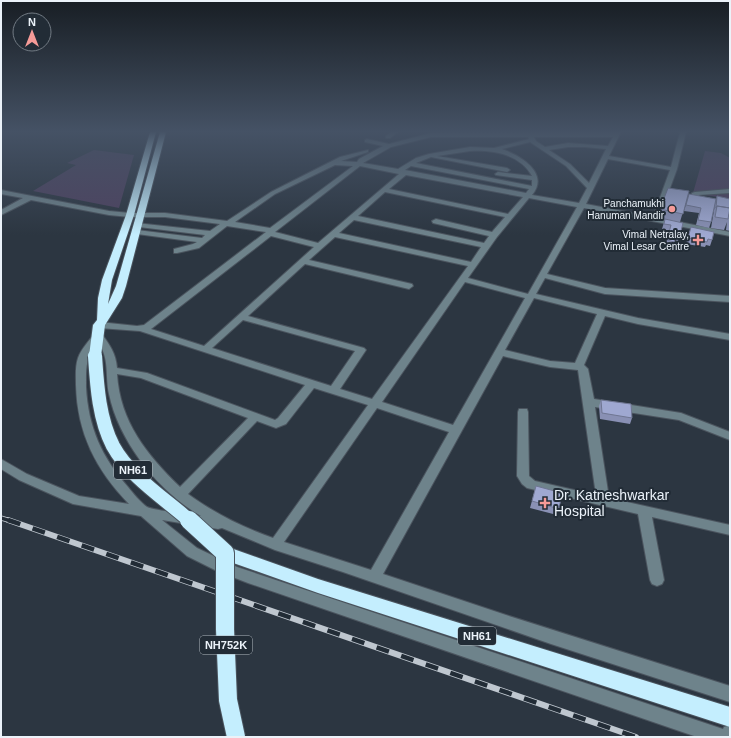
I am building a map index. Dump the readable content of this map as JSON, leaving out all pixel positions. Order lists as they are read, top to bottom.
{
  "streets": {
    "highway": ["NH61", "NH752K"]
  },
  "crossings": [
    ["NH61", "NH752K"]
  ],
  "places": {
    "other": ["Panchamukhi Hanuman Mandir"],
    "health": ["Vimal Netralay, Vimal Lesar Centre", "Dr. Katneshwarkar Hospital"]
  },
  "north": "top"
}
